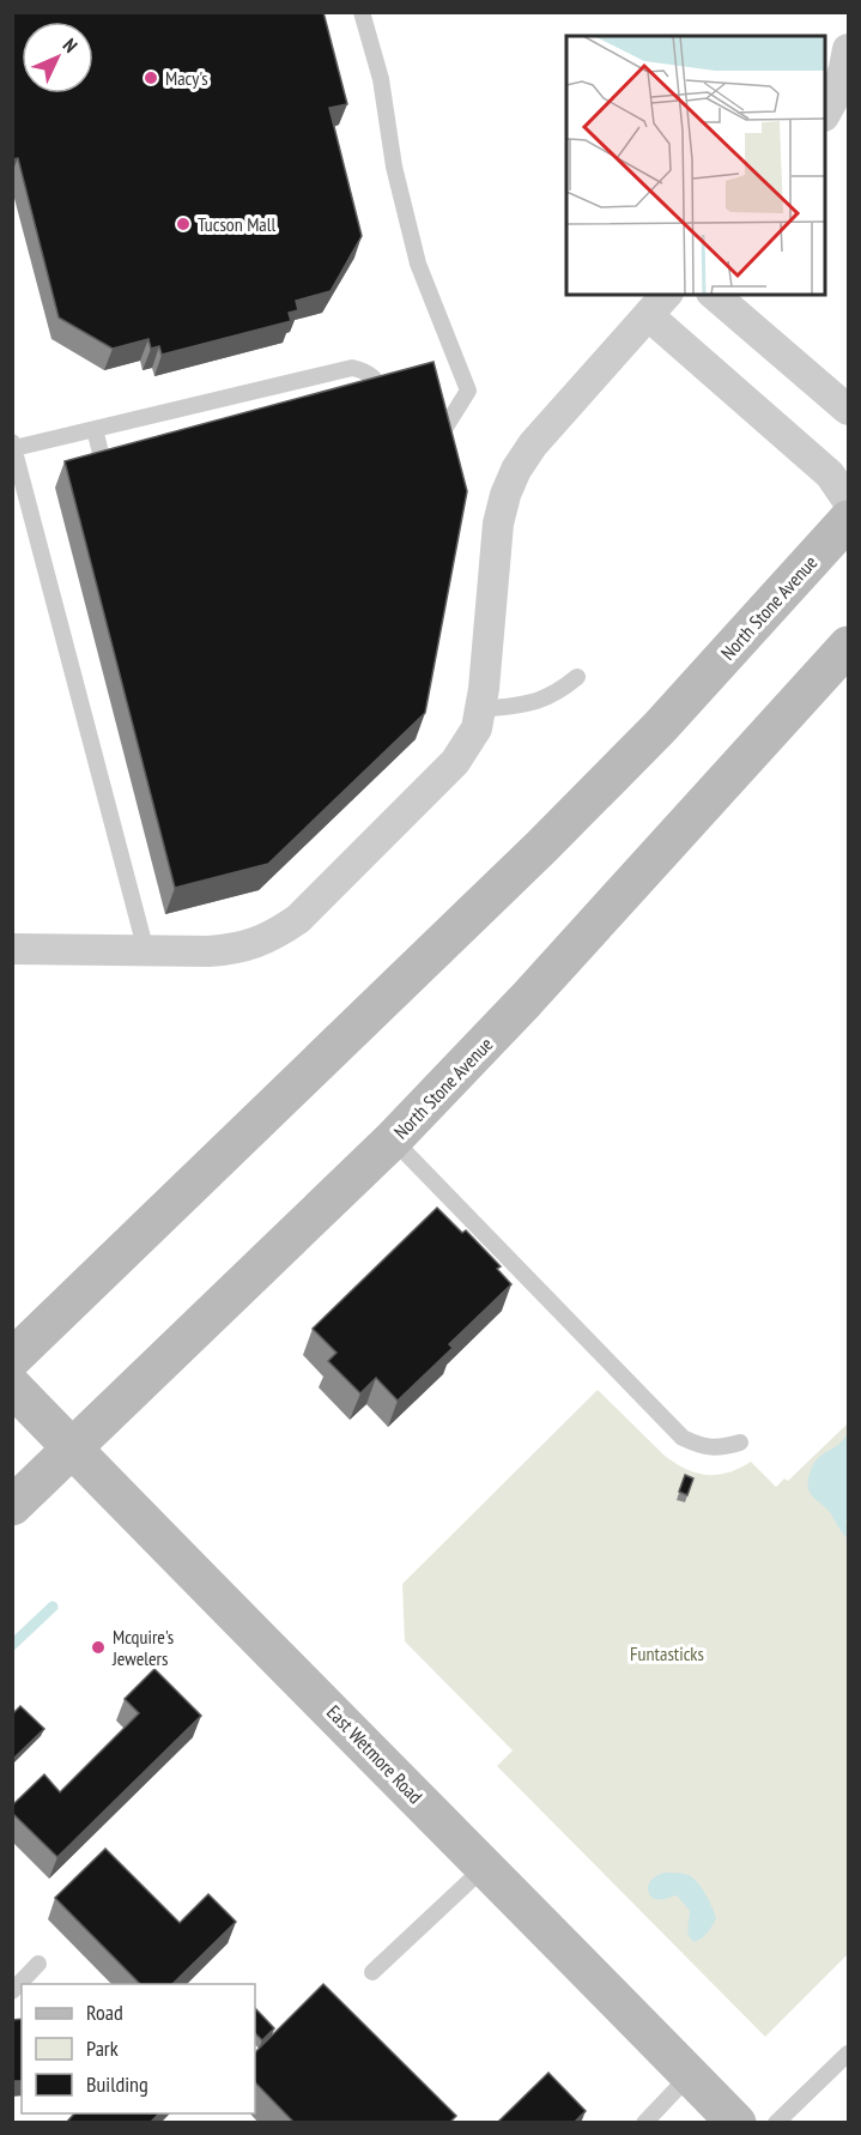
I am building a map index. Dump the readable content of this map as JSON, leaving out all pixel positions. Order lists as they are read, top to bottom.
{
  "streets": {
    "main road": ["North Stone Avenue", "East Wetmore Road"]
  },
  "crossings": [
    ["North Stone Avenue", "East Wetmore Road"]
  ],
  "parks": ["Funtasticks"],
  "places": ["Macy's", "Tucson Mall", "Mcquire's Jewelers"],
  "legend": ["Road", "Park", "Building"],
  "north": "top right"
}
